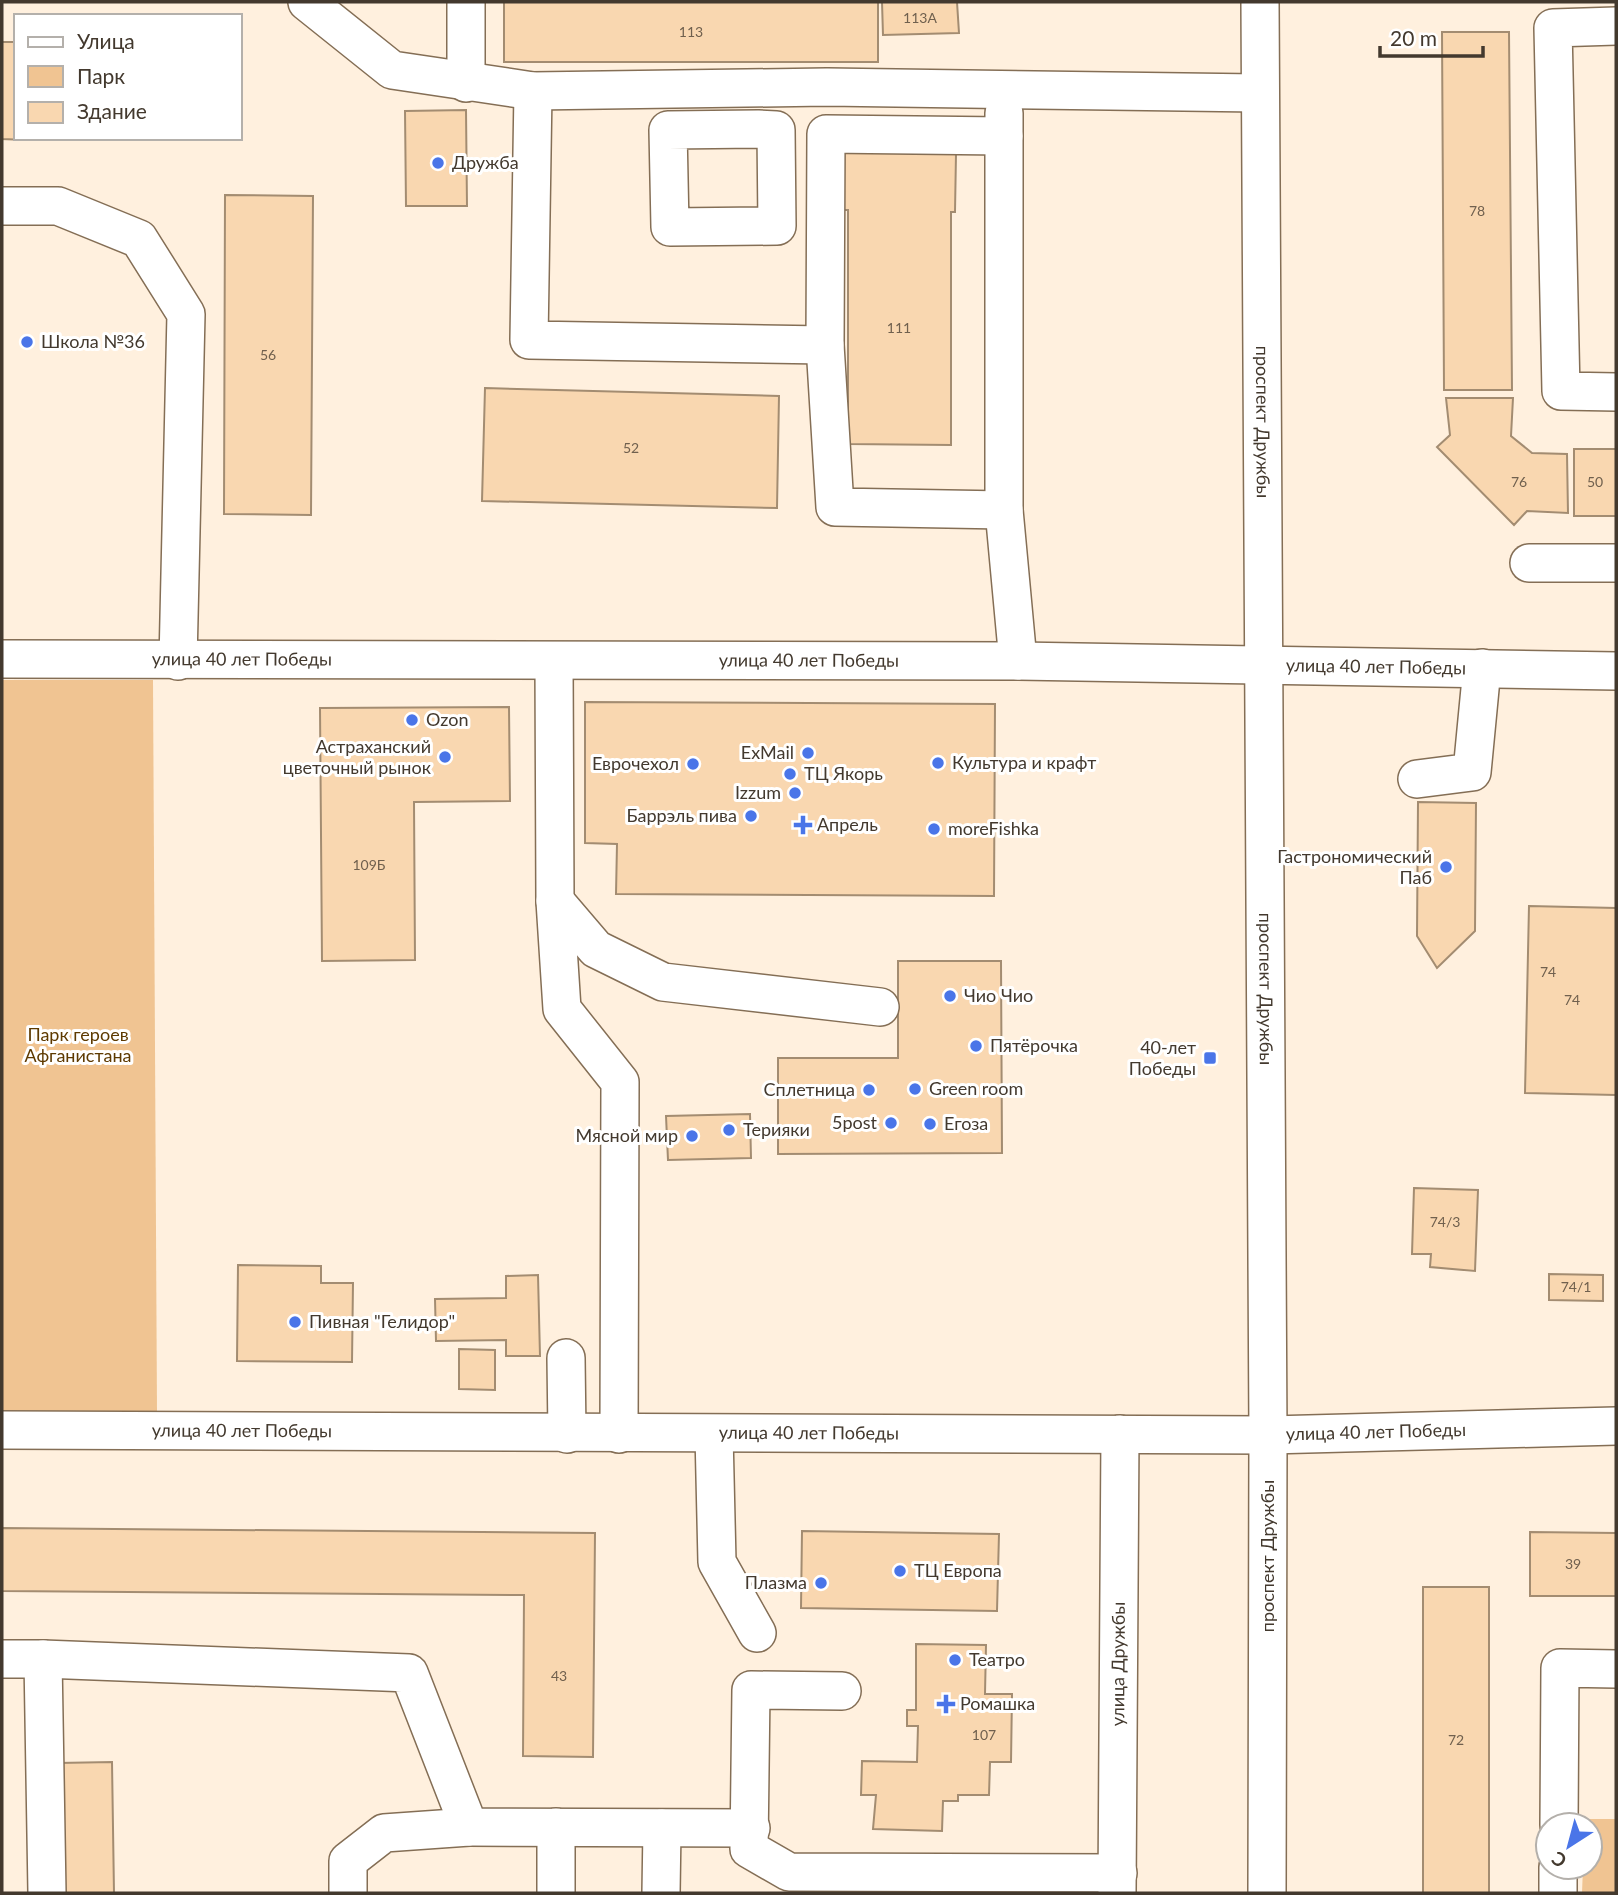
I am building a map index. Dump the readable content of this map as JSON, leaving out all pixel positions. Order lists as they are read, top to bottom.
{
  "streets": {
    "street": ["проспект Дружбы", "улица 40 лет Победы", "улица Дружбы"]
  },
  "crossings": [
    ["проспект Дружбы", "улица 40 лет Победы"],
    ["улица 40 лет Победы", "улица Дружбы"]
  ],
  "parks": ["Парк героев Афганистана"],
  "places": {
    "other": [
      "Дружба",
      "Школа №36",
      "Ozon",
      "ExMail",
      "Астраханский цветочный рынок",
      "Культура и крафт",
      "Еврочехол",
      "ТЦ Якорь",
      "Izzum",
      "Баррэль пива",
      "moreFishka",
      "Гастрономический Паб",
      "Чио Чио",
      "Пятёрочка",
      "Green room",
      "Сплетница",
      "5post",
      "Егоза",
      "Терияки",
      "Мясной мир",
      "Пивная \"Гелидор\"",
      "ТЦ Европа",
      "Плазма",
      "Театро"
    ],
    "health": ["Апрель", "Ромашка"],
    "transit": ["40-лет Победы"]
  },
  "house_numbers": [
    "113А",
    "113",
    "78",
    "111",
    "56",
    "52",
    "76",
    "50",
    "109Б",
    "74",
    "74",
    "74/3",
    "74/1",
    "39",
    "43",
    "107",
    "72"
  ],
  "legend": ["Улица", "Парк", "Здание"],
  "scale_bar": "20 m",
  "north": "bottom left"
}
